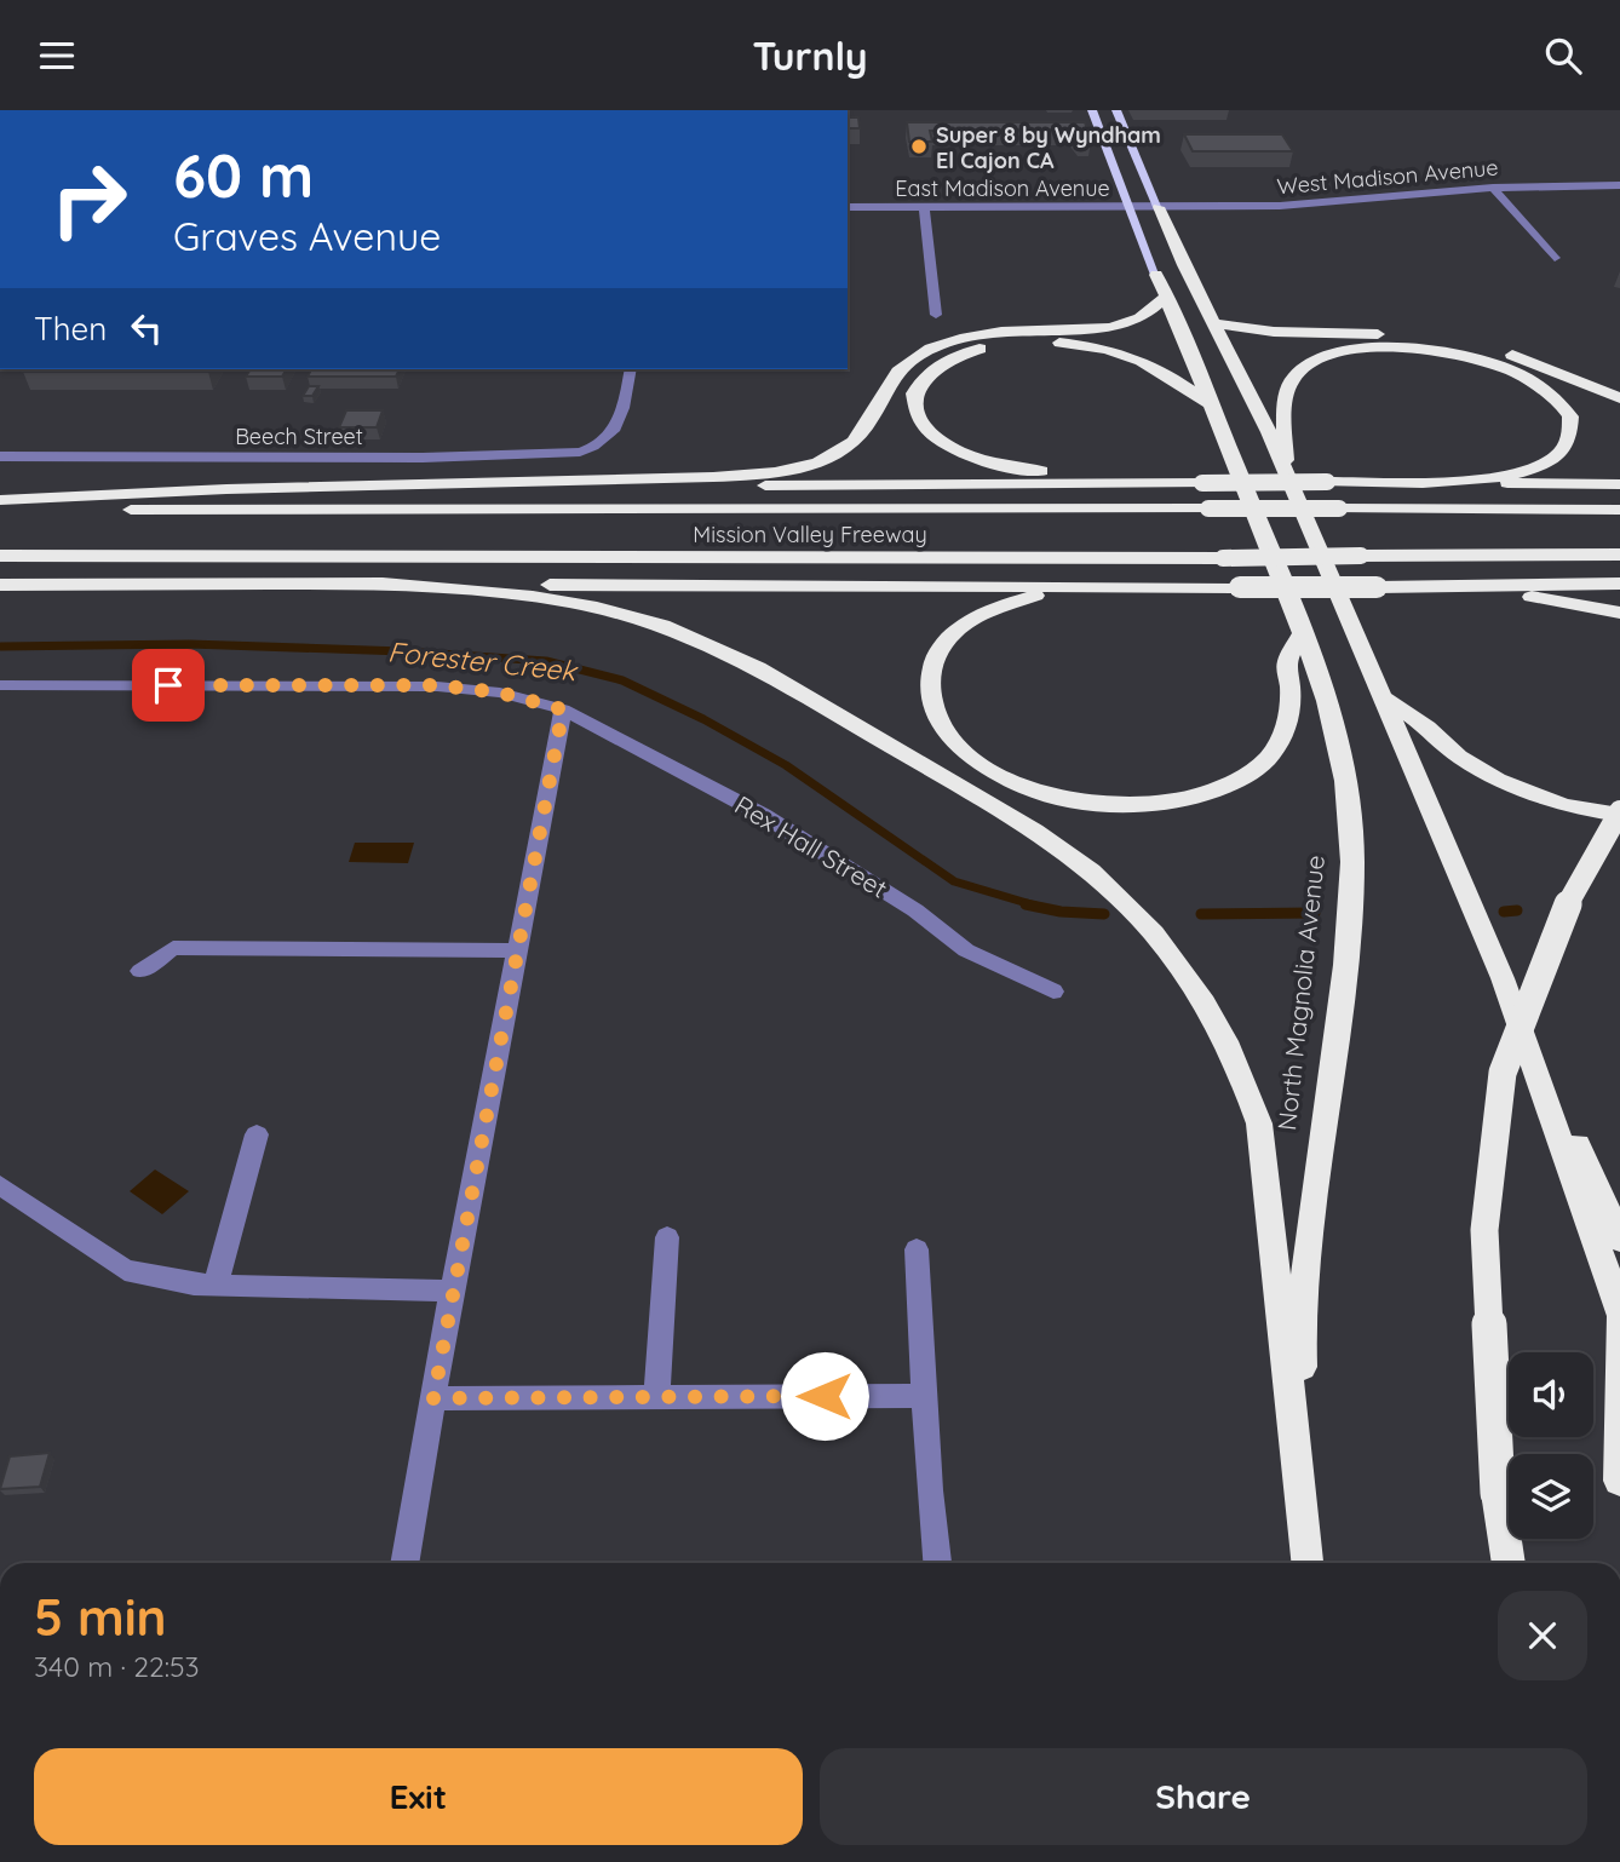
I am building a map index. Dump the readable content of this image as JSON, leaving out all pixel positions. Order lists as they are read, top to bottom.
{
  "streets": {
    "highway": ["Mission Valley Freeway", "North Magnolia Avenue"],
    "street": [
      "West Madison Avenue",
      "East Madison Avenue",
      "Beech Street",
      "Rex Hall Street"
    ]
  },
  "crossings": [
    ["West Madison Avenue", "East Madison Avenue"],
    ["East Madison Avenue", "North Magnolia Avenue"]
  ],
  "water": ["Forester Creek"],
  "places": ["Super 8 by Wyndham El Cajon CA"],
  "page": {
    "header": "Turnly",
    "turn": ["60 m", "Graves Avenue"],
    "then": "Then",
    "heading": ["5 min", "340 m · 22:53"],
    "buttons": ["Exit", "Share"]
  }
}
